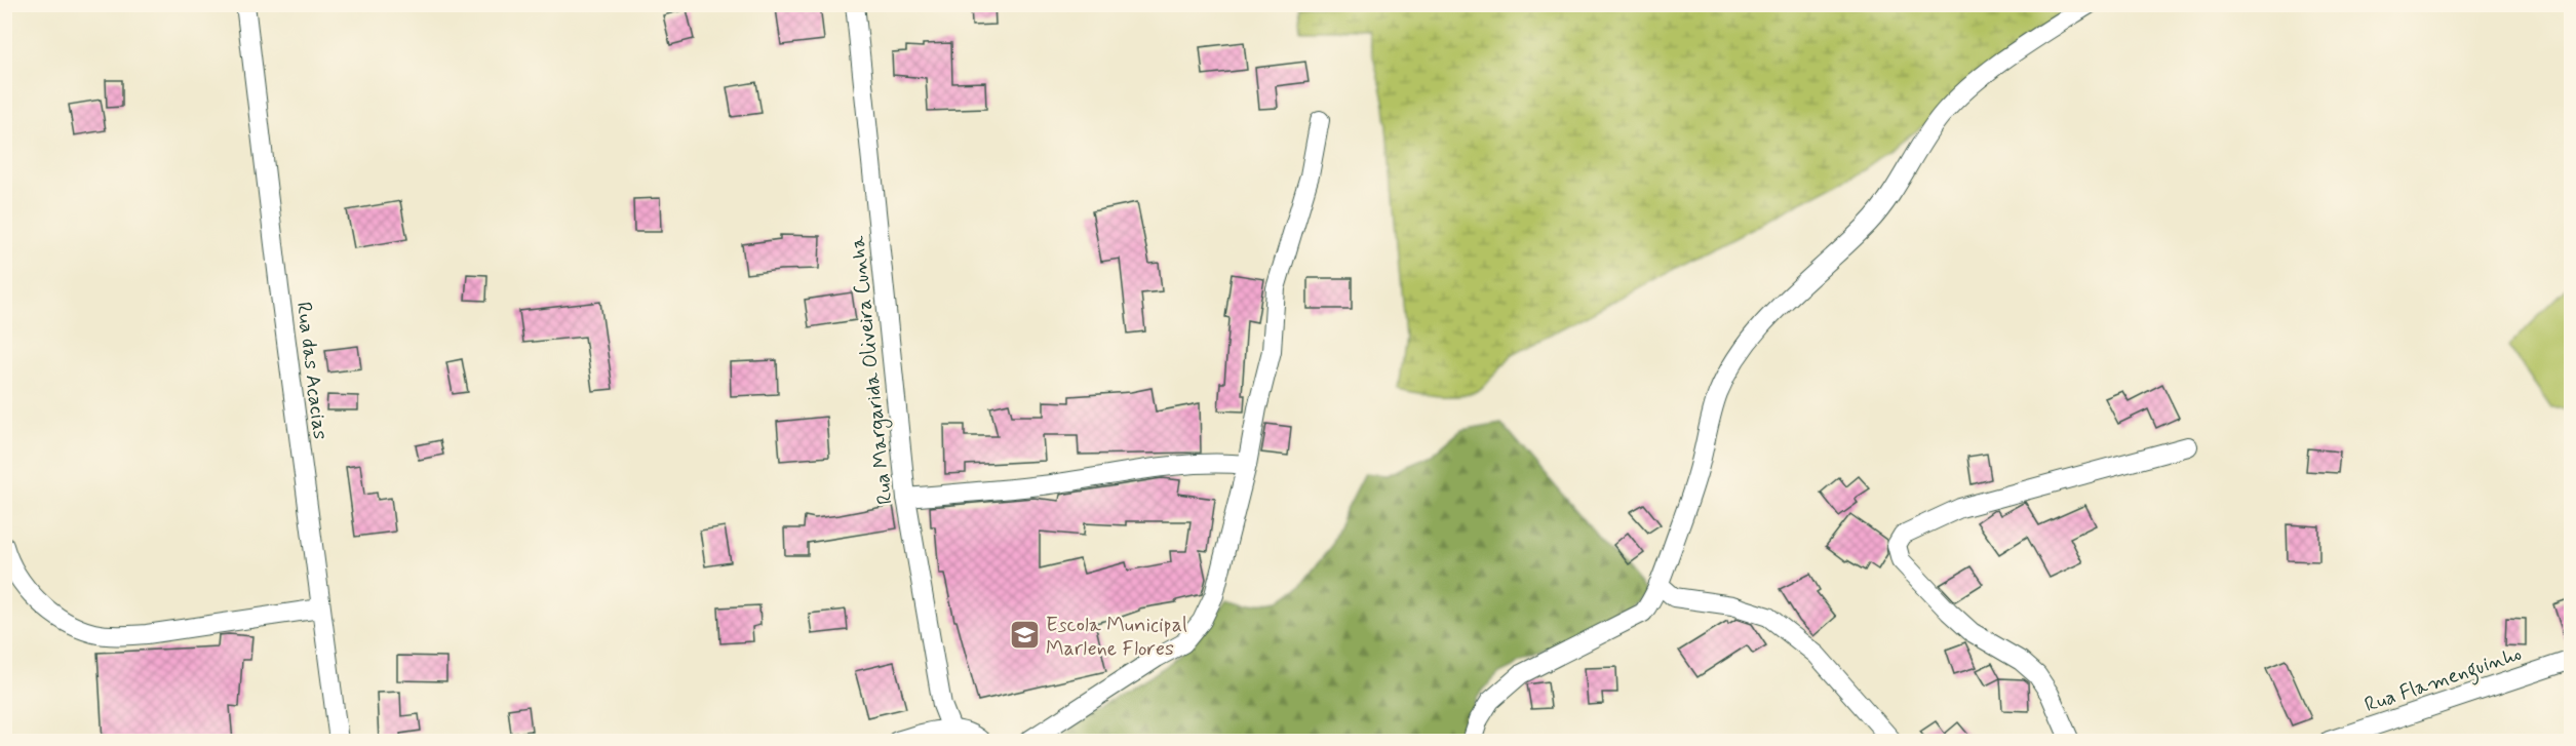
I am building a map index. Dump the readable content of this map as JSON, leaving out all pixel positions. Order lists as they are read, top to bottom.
{
  "streets": {
    "street": ["Rua das Acacias", "Rua Margarida Oliveira Cunha", "Rua Flamenguinho"]
  },
  "places": {
    "school or university": ["Escola Municipal Marlene Flores"]
  }
}
